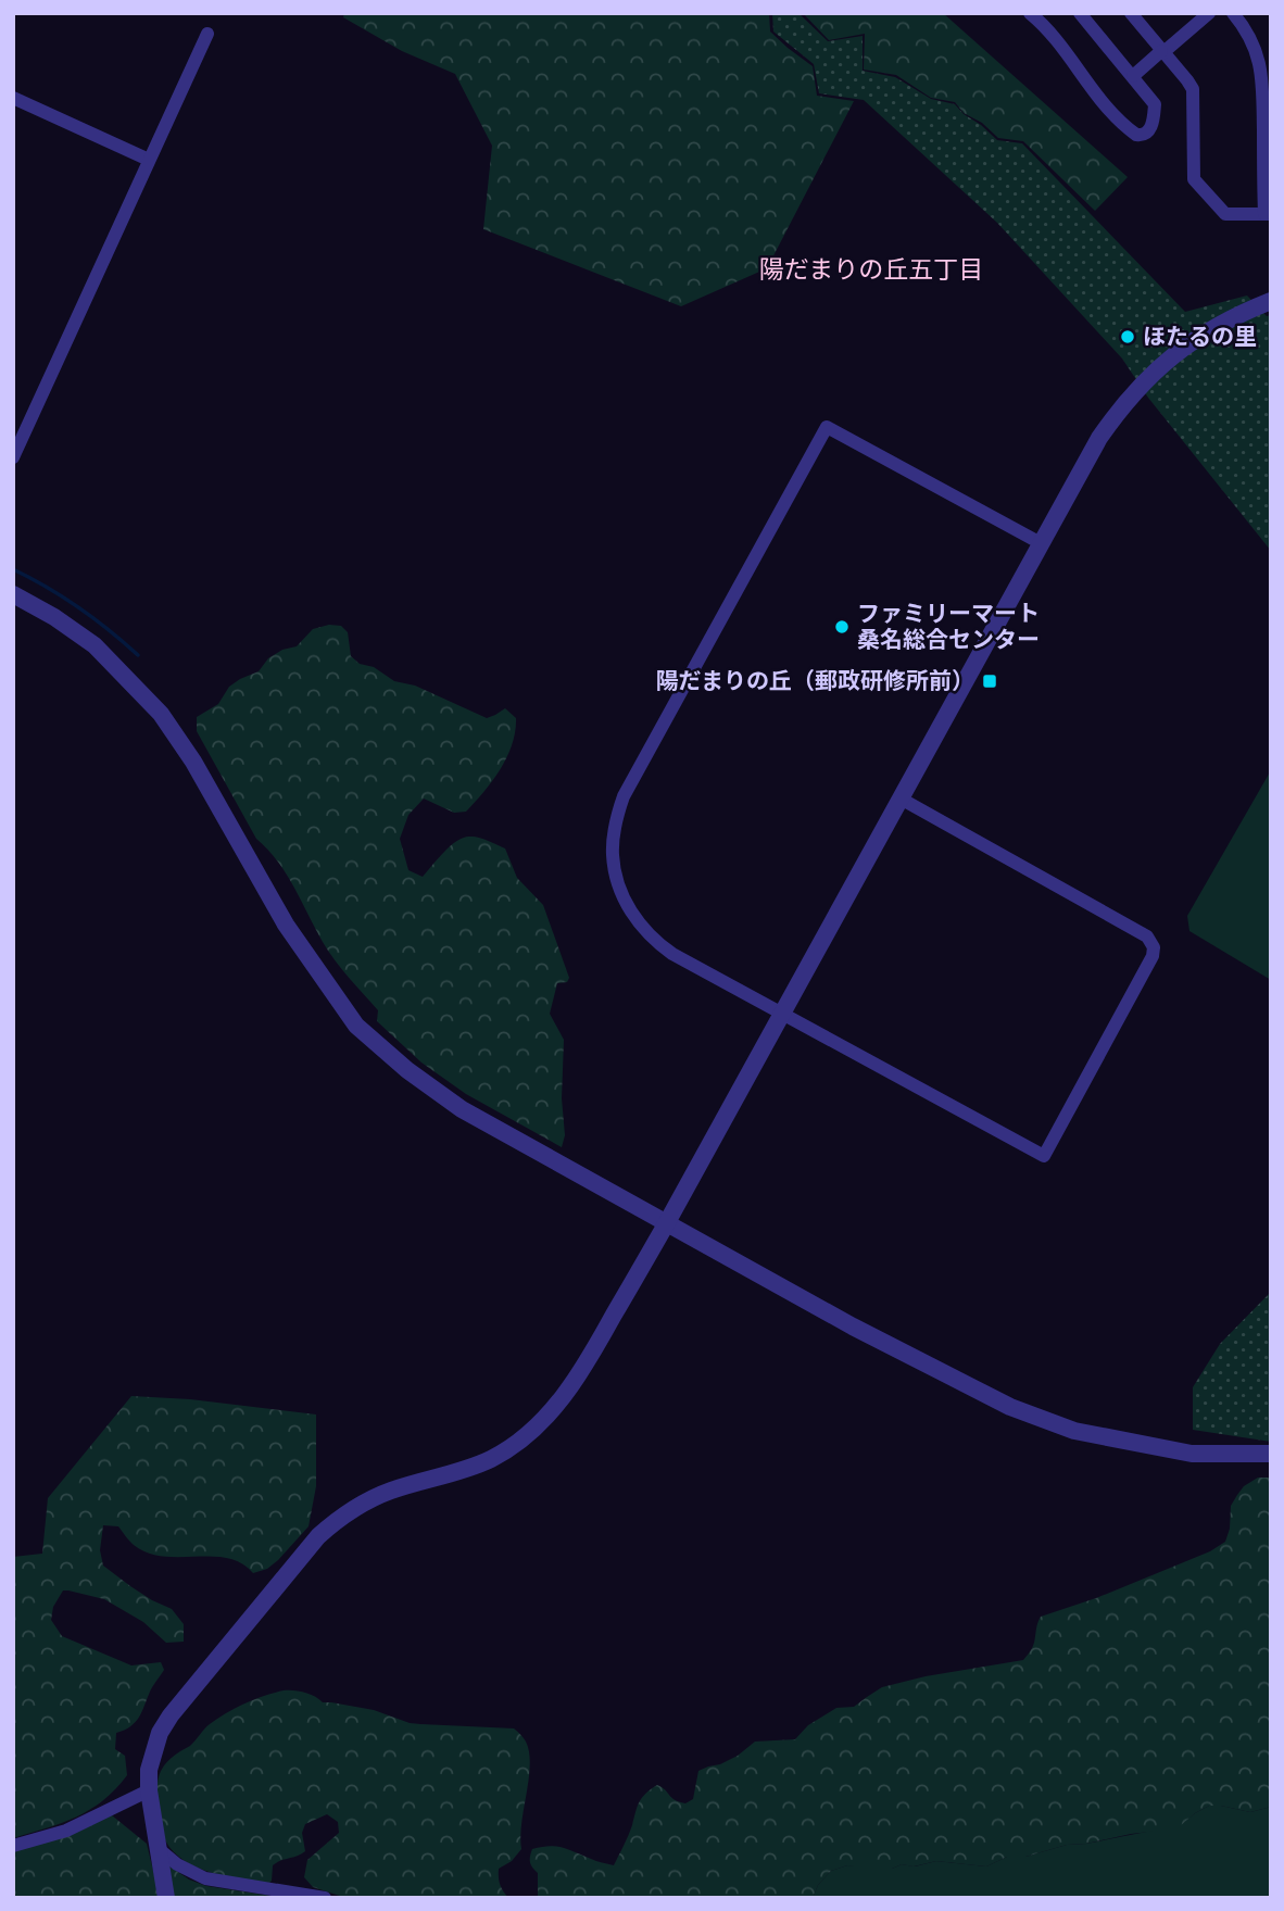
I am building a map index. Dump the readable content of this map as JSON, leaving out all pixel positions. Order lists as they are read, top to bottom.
{
  "districts": ["陽だまりの丘五丁目"],
  "places": {
    "other": ["ほたるの里", "ファミリーマート 桑名総合センター"],
    "transit": ["陽だまりの丘（郵政研修所前）"]
  }
}
